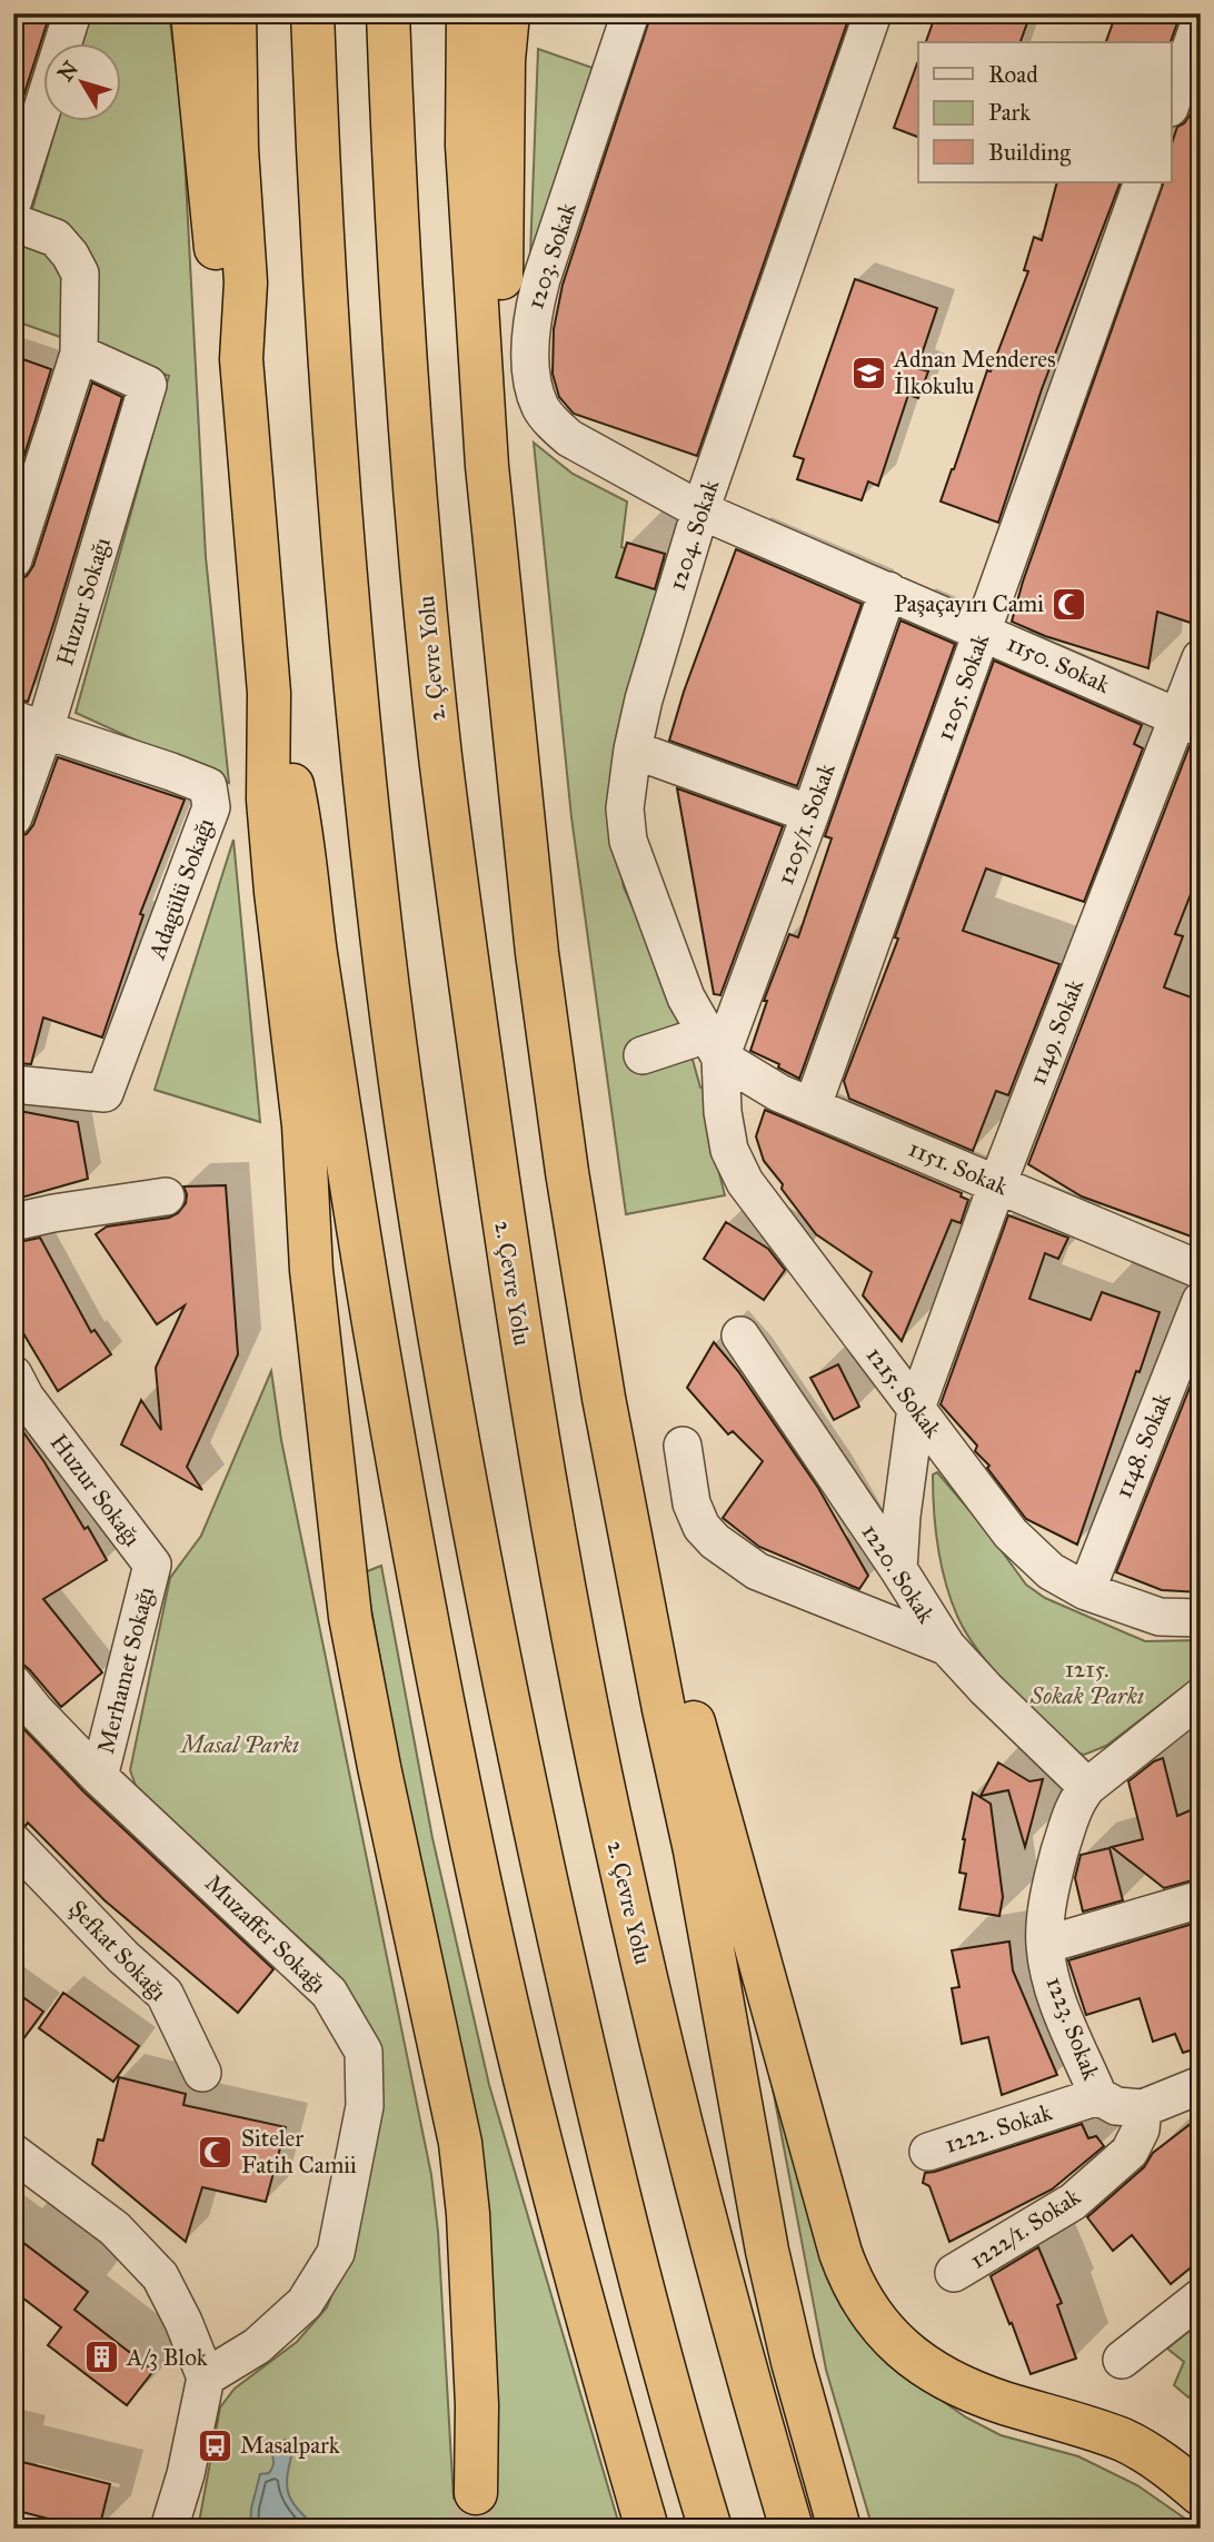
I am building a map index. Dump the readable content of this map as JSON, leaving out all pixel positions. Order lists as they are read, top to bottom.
{
  "streets": {
    "highway": ["2. Çevre Yolu"],
    "street": [
      "1203. Sokak",
      "1204. Sokak",
      "Huzur Sokağı",
      "1150. Sokak",
      "1205. Sokak",
      "1205/1. Sokak",
      "Adagülü Sokağı",
      "1149. Sokak",
      "1151. Sokak",
      "1215. Sokak",
      "1148. Sokak",
      "1220. Sokak",
      "Merhamet Sokağı",
      "Muzaffer Sokağı",
      "Şefkat Sokağı",
      "1223. Sokak",
      "1222. Sokak",
      "1222/1. Sokak"
    ]
  },
  "crossings": [
    ["1203. Sokak", "1204. Sokak"],
    ["1203. Sokak", "1150. Sokak"],
    ["1204. Sokak", "1150. Sokak"],
    ["1204. Sokak", "1205/1. Sokak"],
    ["1204. Sokak", "1151. Sokak"],
    ["1204. Sokak", "1215. Sokak"],
    ["Huzur Sokağı", "Adagülü Sokağı"],
    ["Huzur Sokağı", "Merhamet Sokağı"],
    ["1150. Sokak", "1205. Sokak"],
    ["1150. Sokak", "1205/1. Sokak"],
    ["1150. Sokak", "1149. Sokak"],
    ["1205. Sokak", "1151. Sokak"],
    ["1205/1. Sokak", "1151. Sokak"],
    ["1205/1. Sokak", "1215. Sokak"],
    ["1149. Sokak", "1151. Sokak"],
    ["1149. Sokak", "1215. Sokak"],
    ["1149. Sokak", "1220. Sokak"],
    ["1151. Sokak", "1215. Sokak"],
    ["1215. Sokak", "1148. Sokak"],
    ["1220. Sokak", "1223. Sokak"],
    ["Merhamet Sokağı", "Muzaffer Sokağı"],
    ["1223. Sokak", "1222. Sokak"]
  ],
  "parks": ["1215. Sokak Parkı", "Masal Parkı"],
  "places": {
    "school or university": ["Adnan Menderes İlkokulu"],
    "mosque": ["Paşaçayırı Cami", "Siteler Fatih Camii"],
    "building": ["A/3 Blok"],
    "bus stop": ["Masalpark"]
  },
  "legend": ["Road", "Park", "Building"],
  "north": "top left"
}
